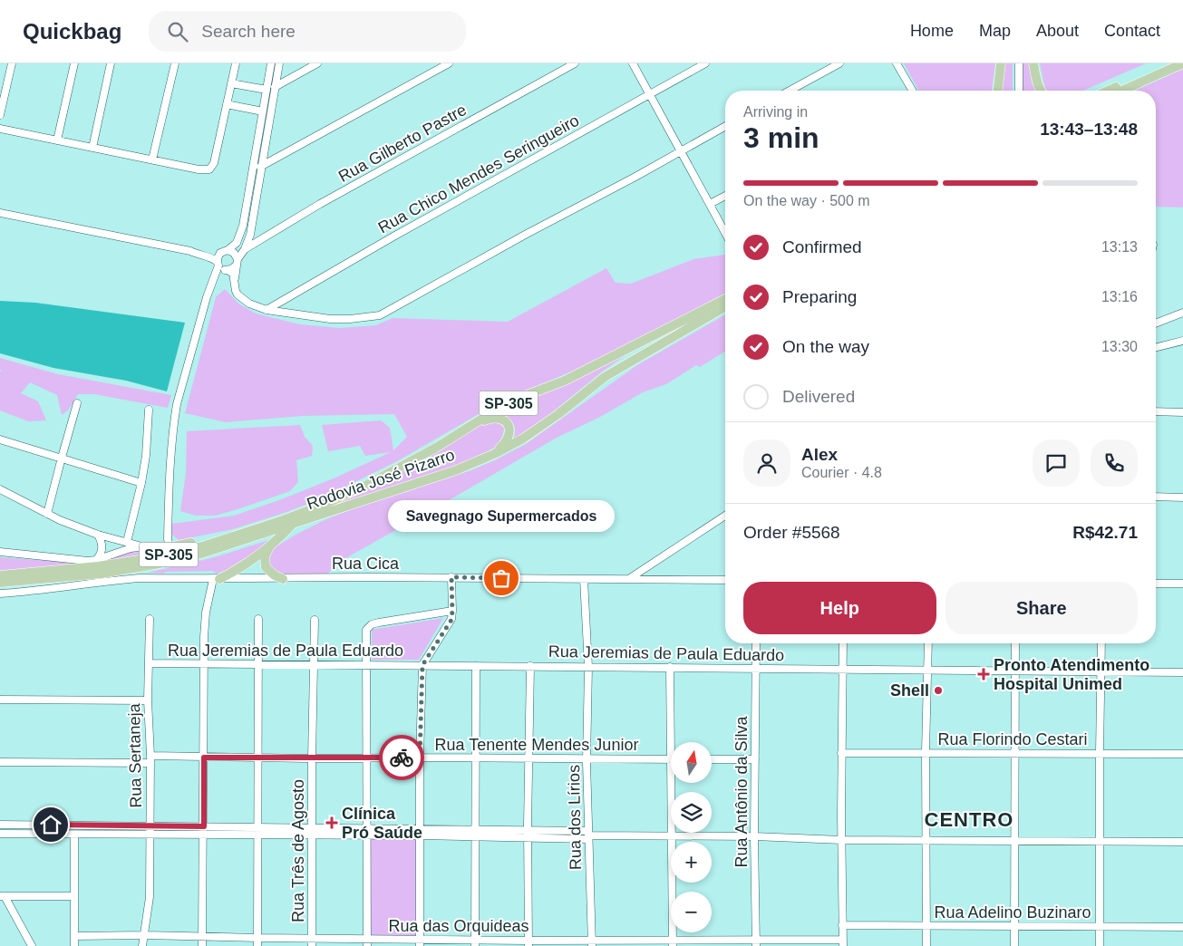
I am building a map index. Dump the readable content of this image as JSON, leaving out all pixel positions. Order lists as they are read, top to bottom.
{
  "streets": {
    "main road": ["SP-305", "Rodovia José Pizarro"],
    "street": [
      "Rua Gilberto Pastre",
      "Rua Chico Mendes Seringueiro",
      "Rua Cica",
      "Rua Jeremias de Paula Eduardo",
      "Rua Florindo Cestari",
      "Rua Tenente Mendes Junior",
      "Rua Sertaneja",
      "Rua Antônio da Silva",
      "Rua dos Lírios",
      "Rua Três de Agosto",
      "Rua Adelino Buzinaro",
      "Rua das Orquideas"
    ]
  },
  "crossings": [
    ["Rua Cica", "Rua dos Lírios"],
    ["Rua Jeremias de Paula Eduardo", "Rua Sertaneja"],
    ["Rua Jeremias de Paula Eduardo", "Rua Antônio da Silva"],
    ["Rua Jeremias de Paula Eduardo", "Rua dos Lírios"],
    ["Rua Jeremias de Paula Eduardo", "Rua Três de Agosto"],
    ["Rua Tenente Mendes Junior", "Rua Sertaneja"],
    ["Rua Tenente Mendes Junior", "Rua dos Lírios"],
    ["Rua Tenente Mendes Junior", "Rua Três de Agosto"],
    ["Rua Sertaneja", "Rua das Orquideas"],
    ["Rua Antônio da Silva", "Rua das Orquideas"],
    ["Rua dos Lírios", "Rua das Orquideas"],
    ["Rua Três de Agosto", "Rua das Orquideas"]
  ],
  "districts": ["CENTRO"],
  "places": {
    "other": ["Savegnago Supermercados", "Shell"],
    "health": ["Pronto Atendimento Hospital Unimed", "Clínica Pró Saúde"]
  },
  "north": "top",
  "page": {
    "header": "Quickbag",
    "search": "Search here",
    "nav": [
      "Home",
      "Map",
      "About",
      "Contact"
    ],
    "heading": ["3 min", "Arriving in", "13:43–13:48"],
    "panel": [
      "Alex",
      "Courier · 4.8",
      "Order #5568",
      "R$42.71"
    ],
    "bar": "On the way · 500 m",
    "list": [
      ["Confirmed", "13:13"],
      ["Preparing", "13:16"],
      ["On the way", "13:30"],
      "Delivered"
    ],
    "bubble": "Savegnago Supermercados",
    "buttons": ["Help", "Share"],
    "map_buttons": ["+", "−"]
  }
}
